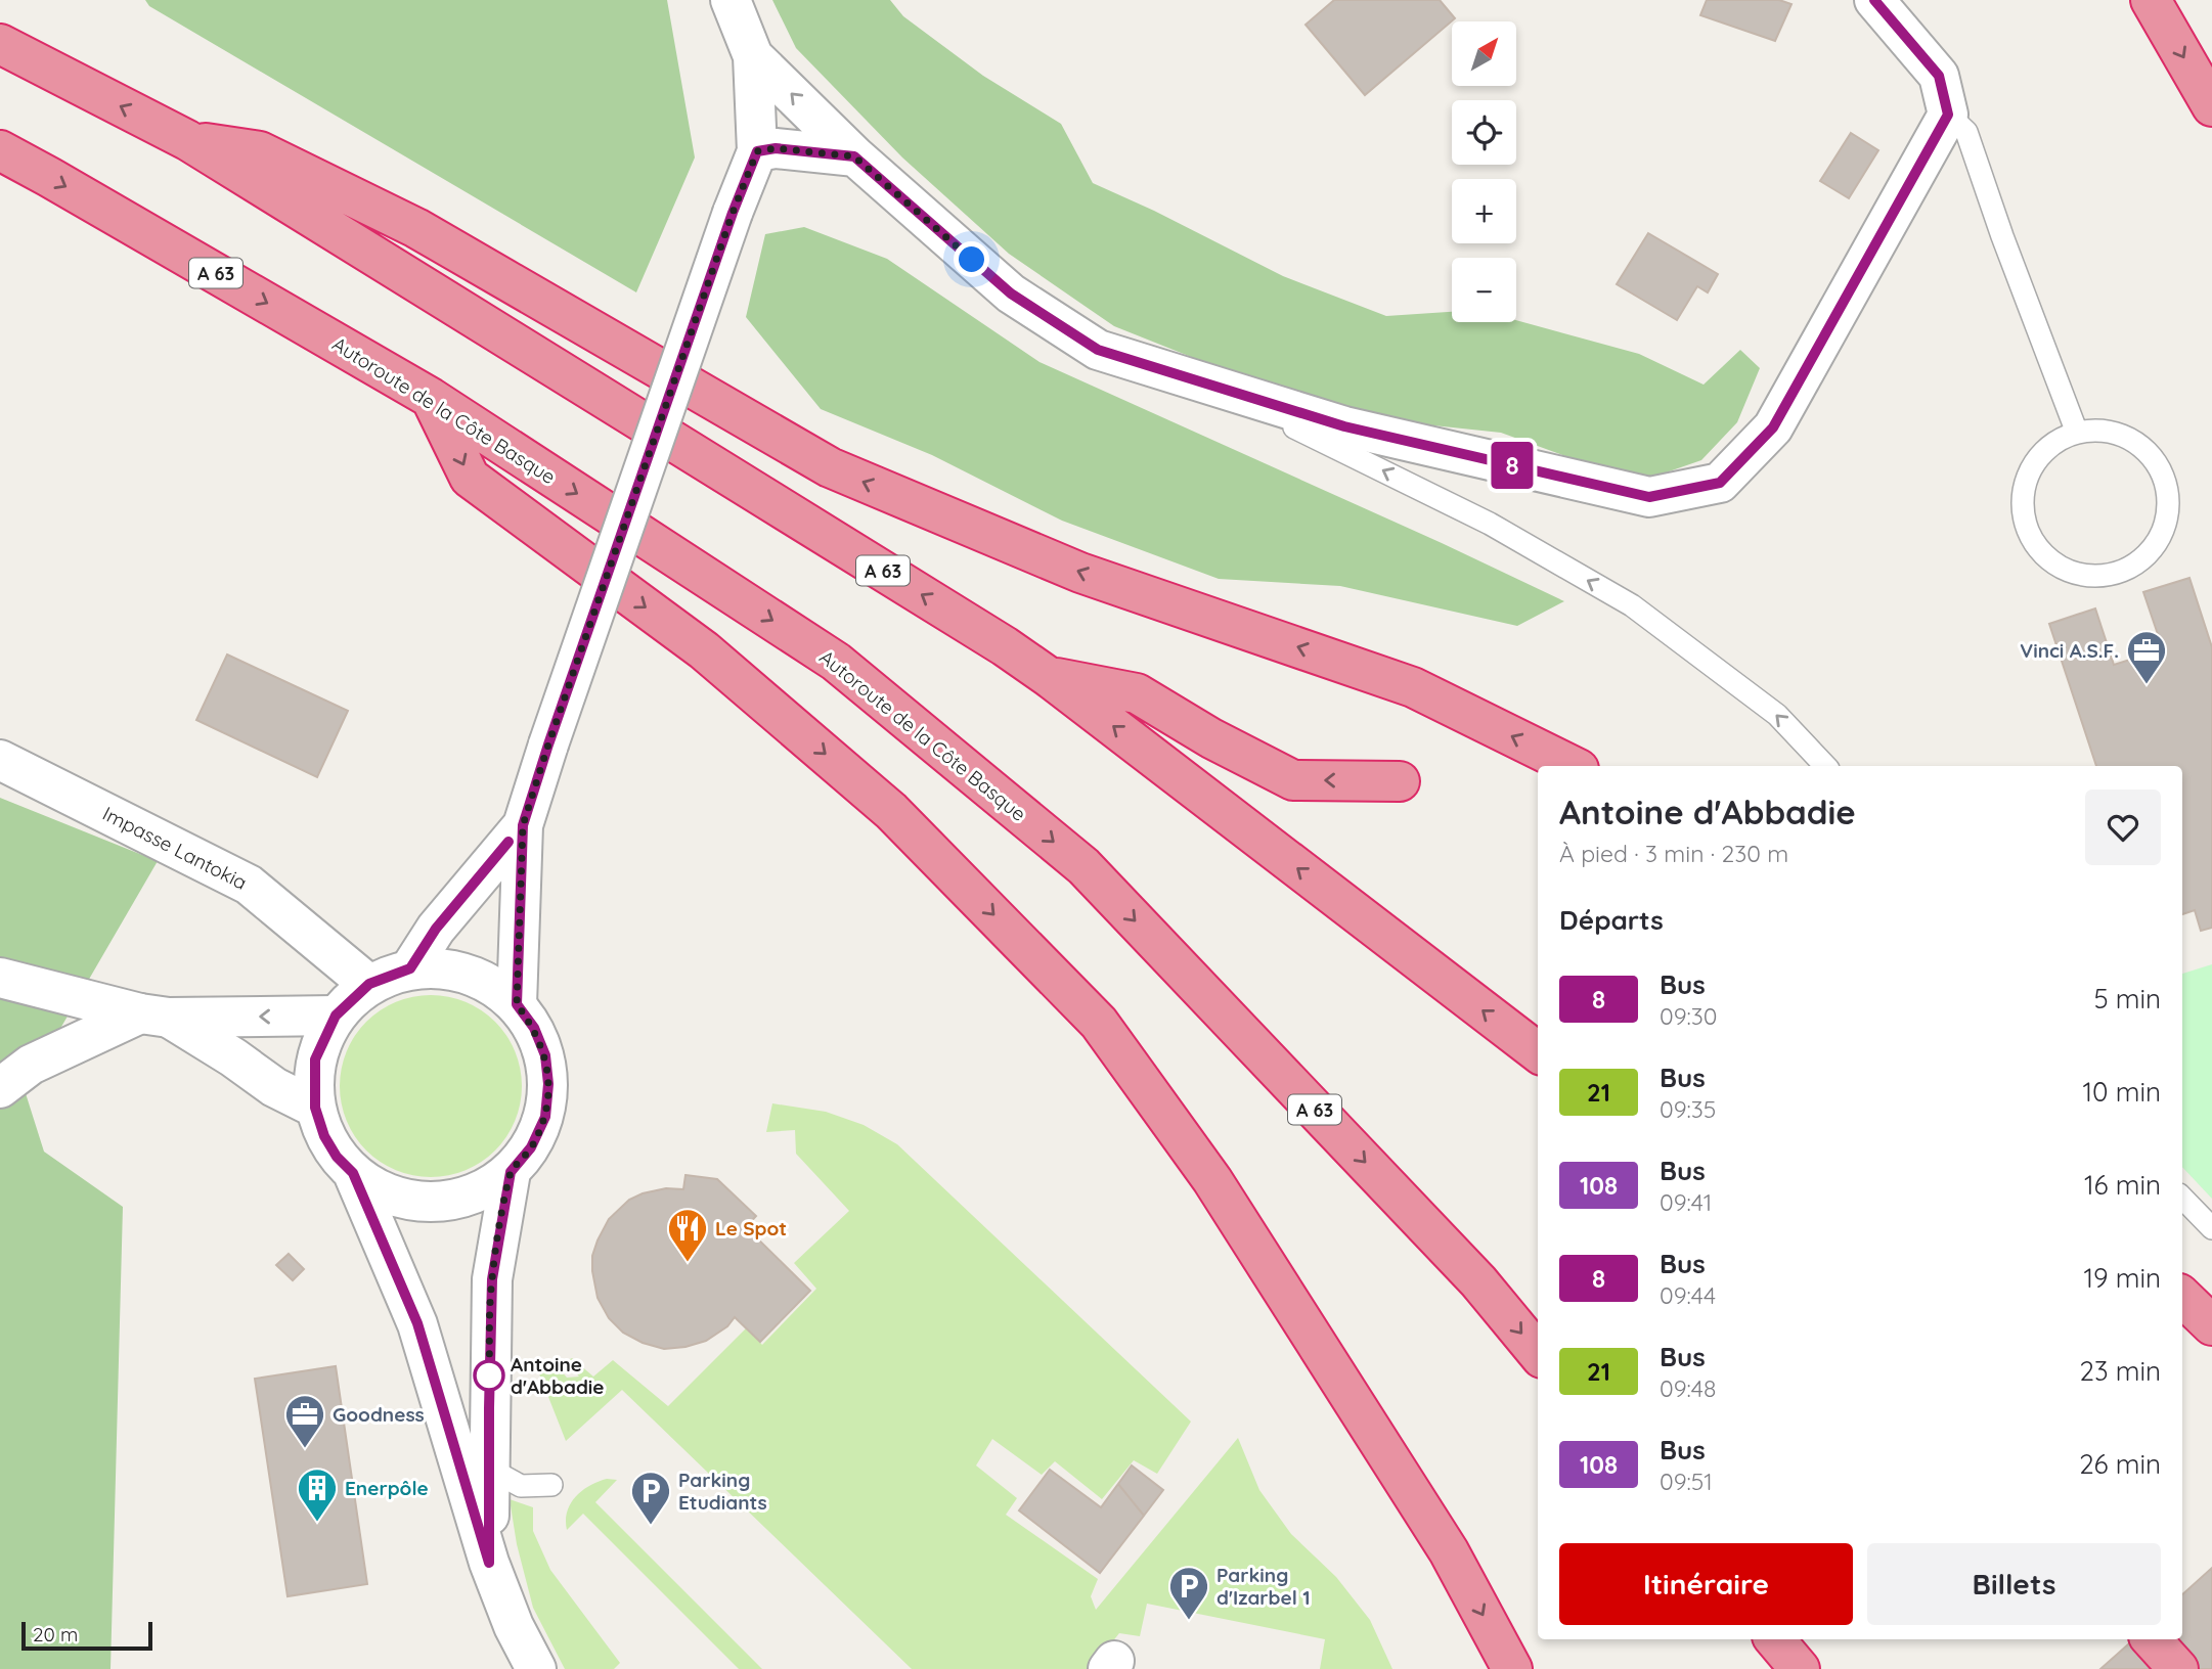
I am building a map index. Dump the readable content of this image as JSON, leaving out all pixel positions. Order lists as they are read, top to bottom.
{
  "streets": {
    "highway": ["A 63", "Autoroute de la Côte Basque"],
    "street": ["Impasse Lantokia"]
  },
  "places": {
    "office": ["Vinci A.S.F.", "Goodness"],
    "restaurant": ["Le Spot"],
    "other": ["Antoine d'Abbadie"],
    "building": ["Enerpôle"],
    "parking": ["Parking Etudiants", "Parking d'Izarbel 1"]
  },
  "lines": ["bus line 8"],
  "scale_bar": "20 m",
  "north": "top right",
  "page": {
    "on_map": "8",
    "map_buttons": ["+", "−"],
    "heading": [
      ["Antoine d'Abbadie", "À pied · 3 min · 230 m"],
      "Départs"
    ],
    "list": [
      {
        "mark": "8",
        "name": "Bus",
        "note": "09:30",
        "value": "5 min"
      },
      {
        "mark": "21",
        "name": "Bus",
        "note": "09:35",
        "value": "10 min"
      },
      {
        "mark": "108",
        "name": "Bus",
        "note": "09:41",
        "value": "16 min"
      },
      {
        "mark": "8",
        "name": "Bus",
        "note": "09:44",
        "value": "19 min"
      },
      {
        "mark": "21",
        "name": "Bus",
        "note": "09:48",
        "value": "23 min"
      },
      {
        "mark": "108",
        "name": "Bus",
        "note": "09:51",
        "value": "26 min"
      }
    ],
    "buttons": ["Itinéraire", "Billets"],
    "scale": "20 m"
  }
}
